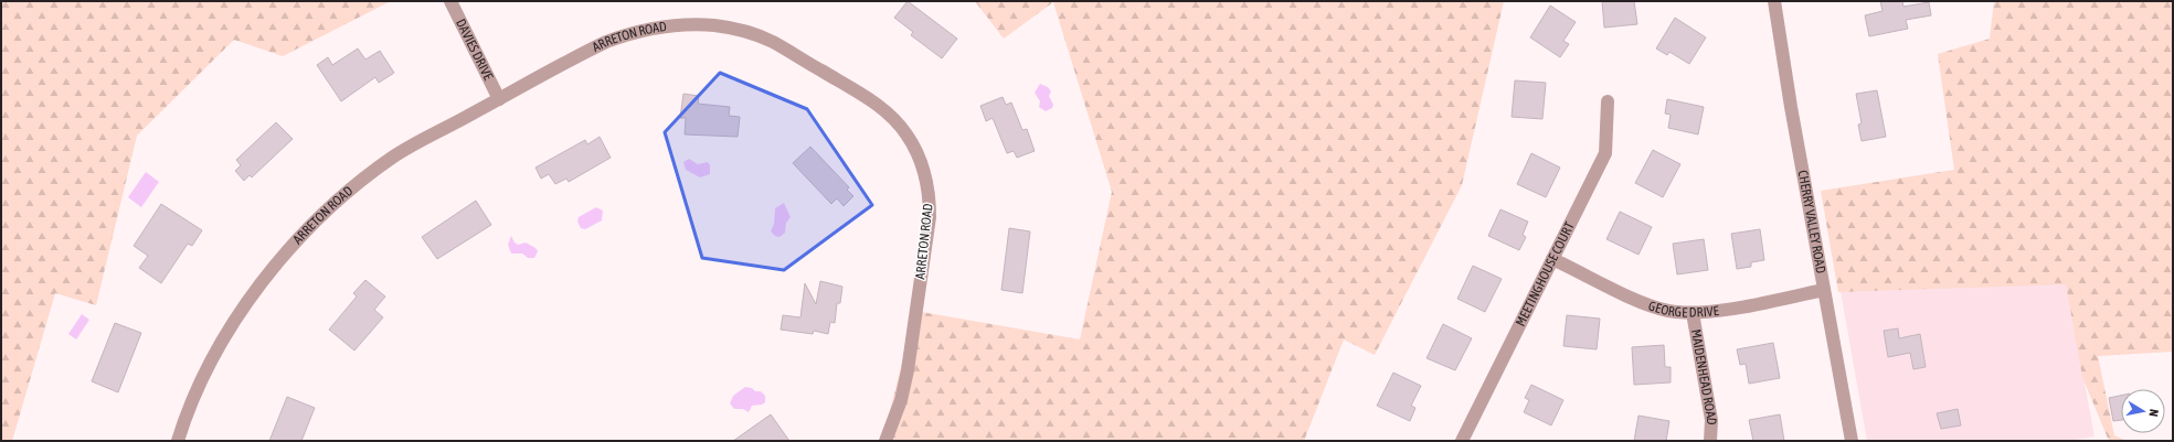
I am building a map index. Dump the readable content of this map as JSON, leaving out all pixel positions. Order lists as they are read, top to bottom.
{
  "streets": {
    "street": [
      "ARRETON ROAD",
      "DAVIES DRIVE",
      "CHERRY VALLEY ROAD",
      "MEETINGHOUSE COURT",
      "GEORGE DRIVE",
      "MAIDENHEAD ROAD"
    ]
  },
  "crossings": [
    ["ARRETON ROAD", "DAVIES DRIVE"],
    ["CHERRY VALLEY ROAD", "GEORGE DRIVE"],
    ["MEETINGHOUSE COURT", "GEORGE DRIVE"],
    ["GEORGE DRIVE", "MAIDENHEAD ROAD"]
  ],
  "north": "right"
}
